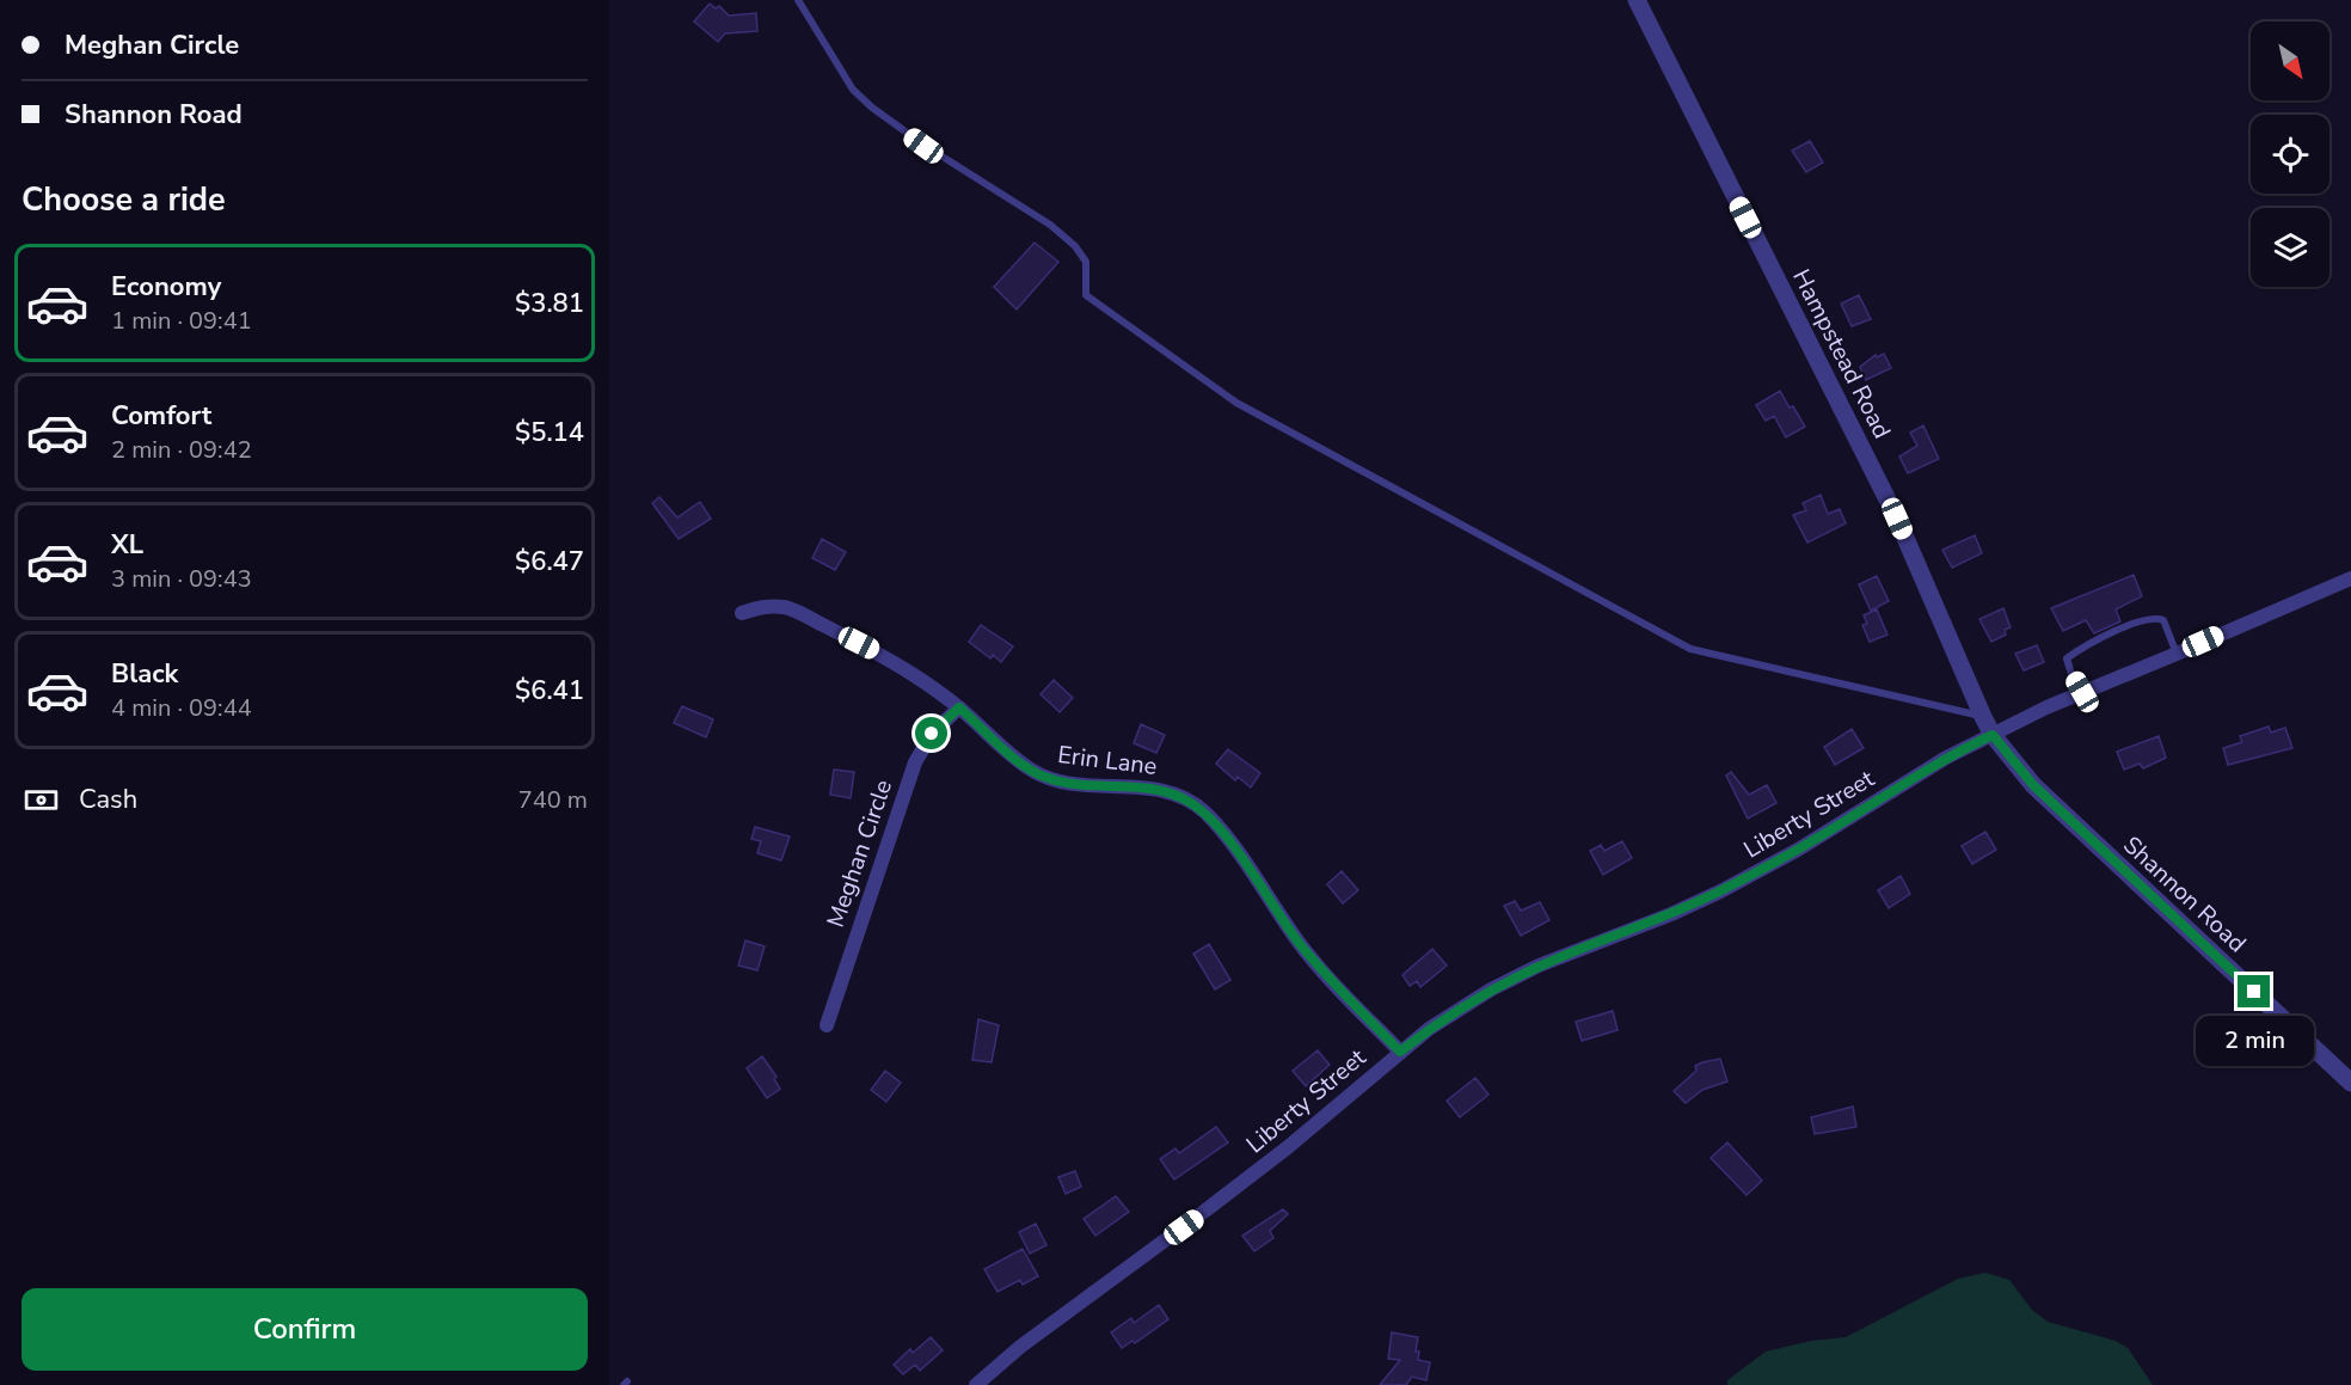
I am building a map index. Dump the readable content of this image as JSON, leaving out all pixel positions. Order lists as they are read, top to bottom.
{
  "streets": {
    "street": [
      "Hampstead Road",
      "Erin Lane",
      "Liberty Street",
      "Meghan Circle",
      "Shannon Road"
    ]
  },
  "crossings": [
    ["Hampstead Road", "Liberty Street"],
    ["Hampstead Road", "Shannon Road"],
    ["Erin Lane", "Liberty Street"],
    ["Erin Lane", "Meghan Circle"],
    ["Liberty Street", "Shannon Road"]
  ],
  "north": "bottom right",
  "page": {
    "banner": ["Meghan Circle", "Shannon Road"],
    "heading": "Choose a ride",
    "list": [
      {
        "name": "Economy",
        "note": "1 min · 09:41",
        "value": "$3.81"
      },
      {
        "name": "Comfort",
        "note": "2 min · 09:42",
        "value": "$5.14"
      },
      {
        "name": "XL",
        "note": "3 min · 09:43",
        "value": "$6.47"
      },
      {
        "name": "Black",
        "note": "4 min · 09:44",
        "value": "$6.41"
      }
    ],
    "pay": ["Cash", "740 m"],
    "bubble": "2 min",
    "buttons": "Confirm"
  }
}
